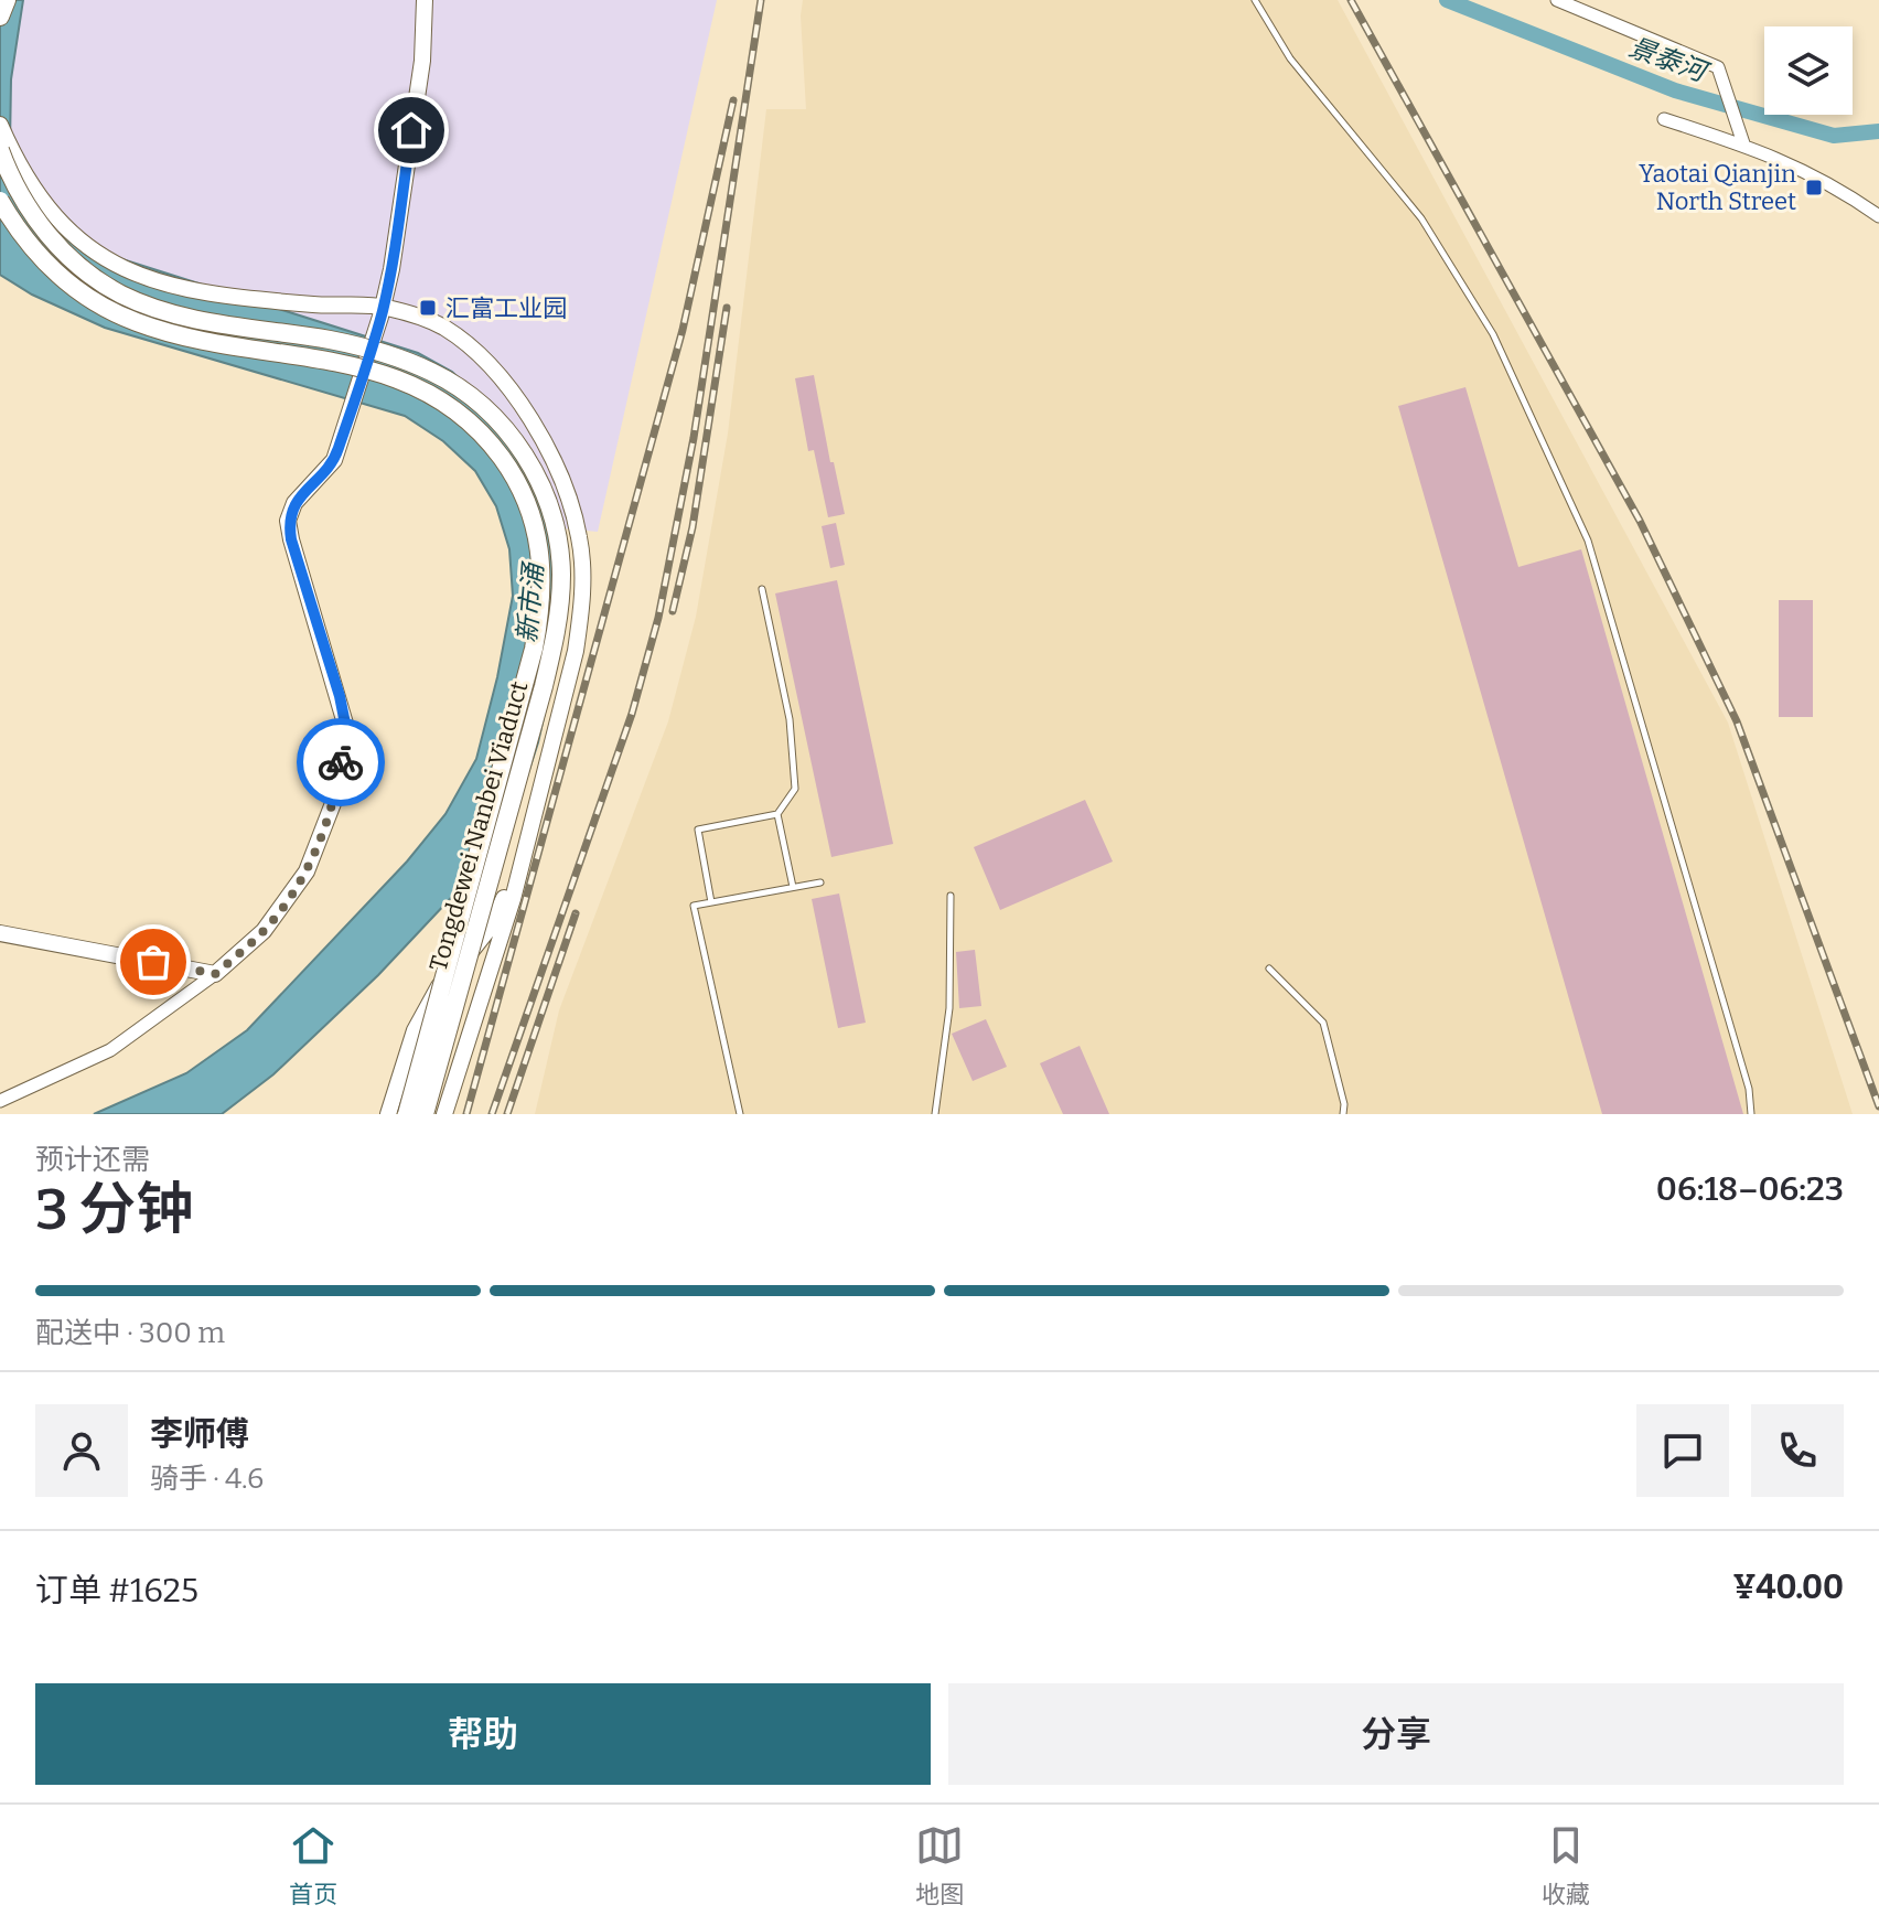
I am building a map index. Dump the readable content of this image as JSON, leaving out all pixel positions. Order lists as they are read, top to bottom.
{
  "streets": {
    "main road": ["Tongdewei Nanbei Viaduct"]
  },
  "water": ["景泰河", "新市涌"],
  "places": {
    "transit": ["Yaotai Qianjin North Street", "汇富工业园"]
  },
  "page": {
    "heading": ["3 分钟", "预计还需", "06:18–06:23"],
    "panel": [
      "李师傅",
      "骑手 · 4.6",
      "订单 #1625",
      "¥40.00"
    ],
    "bar": "配送中 · 300 m",
    "buttons": ["帮助", "分享"],
    "tabs": ["首页", "地图", "收藏"]
  }
}
